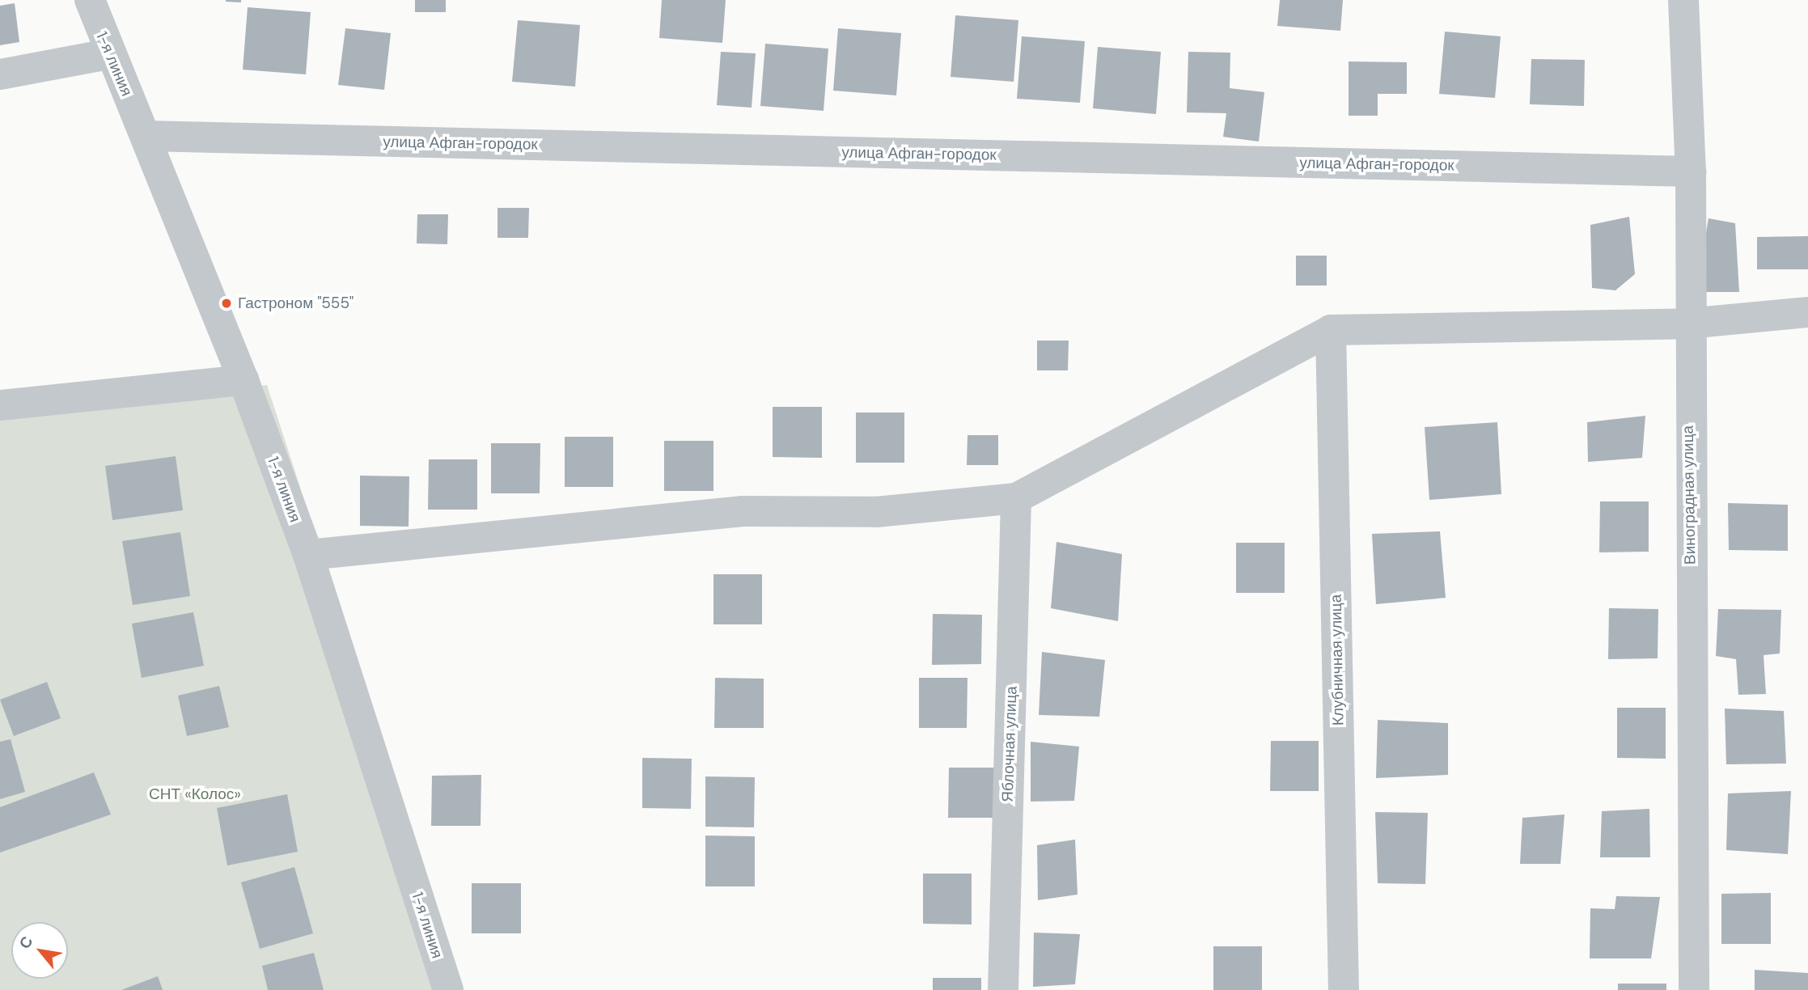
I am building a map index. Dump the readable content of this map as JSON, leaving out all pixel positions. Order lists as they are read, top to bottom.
{
  "streets": {
    "street": [
      "1-я линия",
      "улица Афган-городок",
      "Виноградная улица",
      "Клубничная улица",
      "Яблочная улица"
    ]
  },
  "crossings": [
    ["1-я линия", "улица Афган-городок"],
    ["улица Афган-городок", "Виноградная улица"]
  ],
  "parks": ["СНТ «Колос»"],
  "places": ["Гастроном \"555\""],
  "north": "top left"
}
